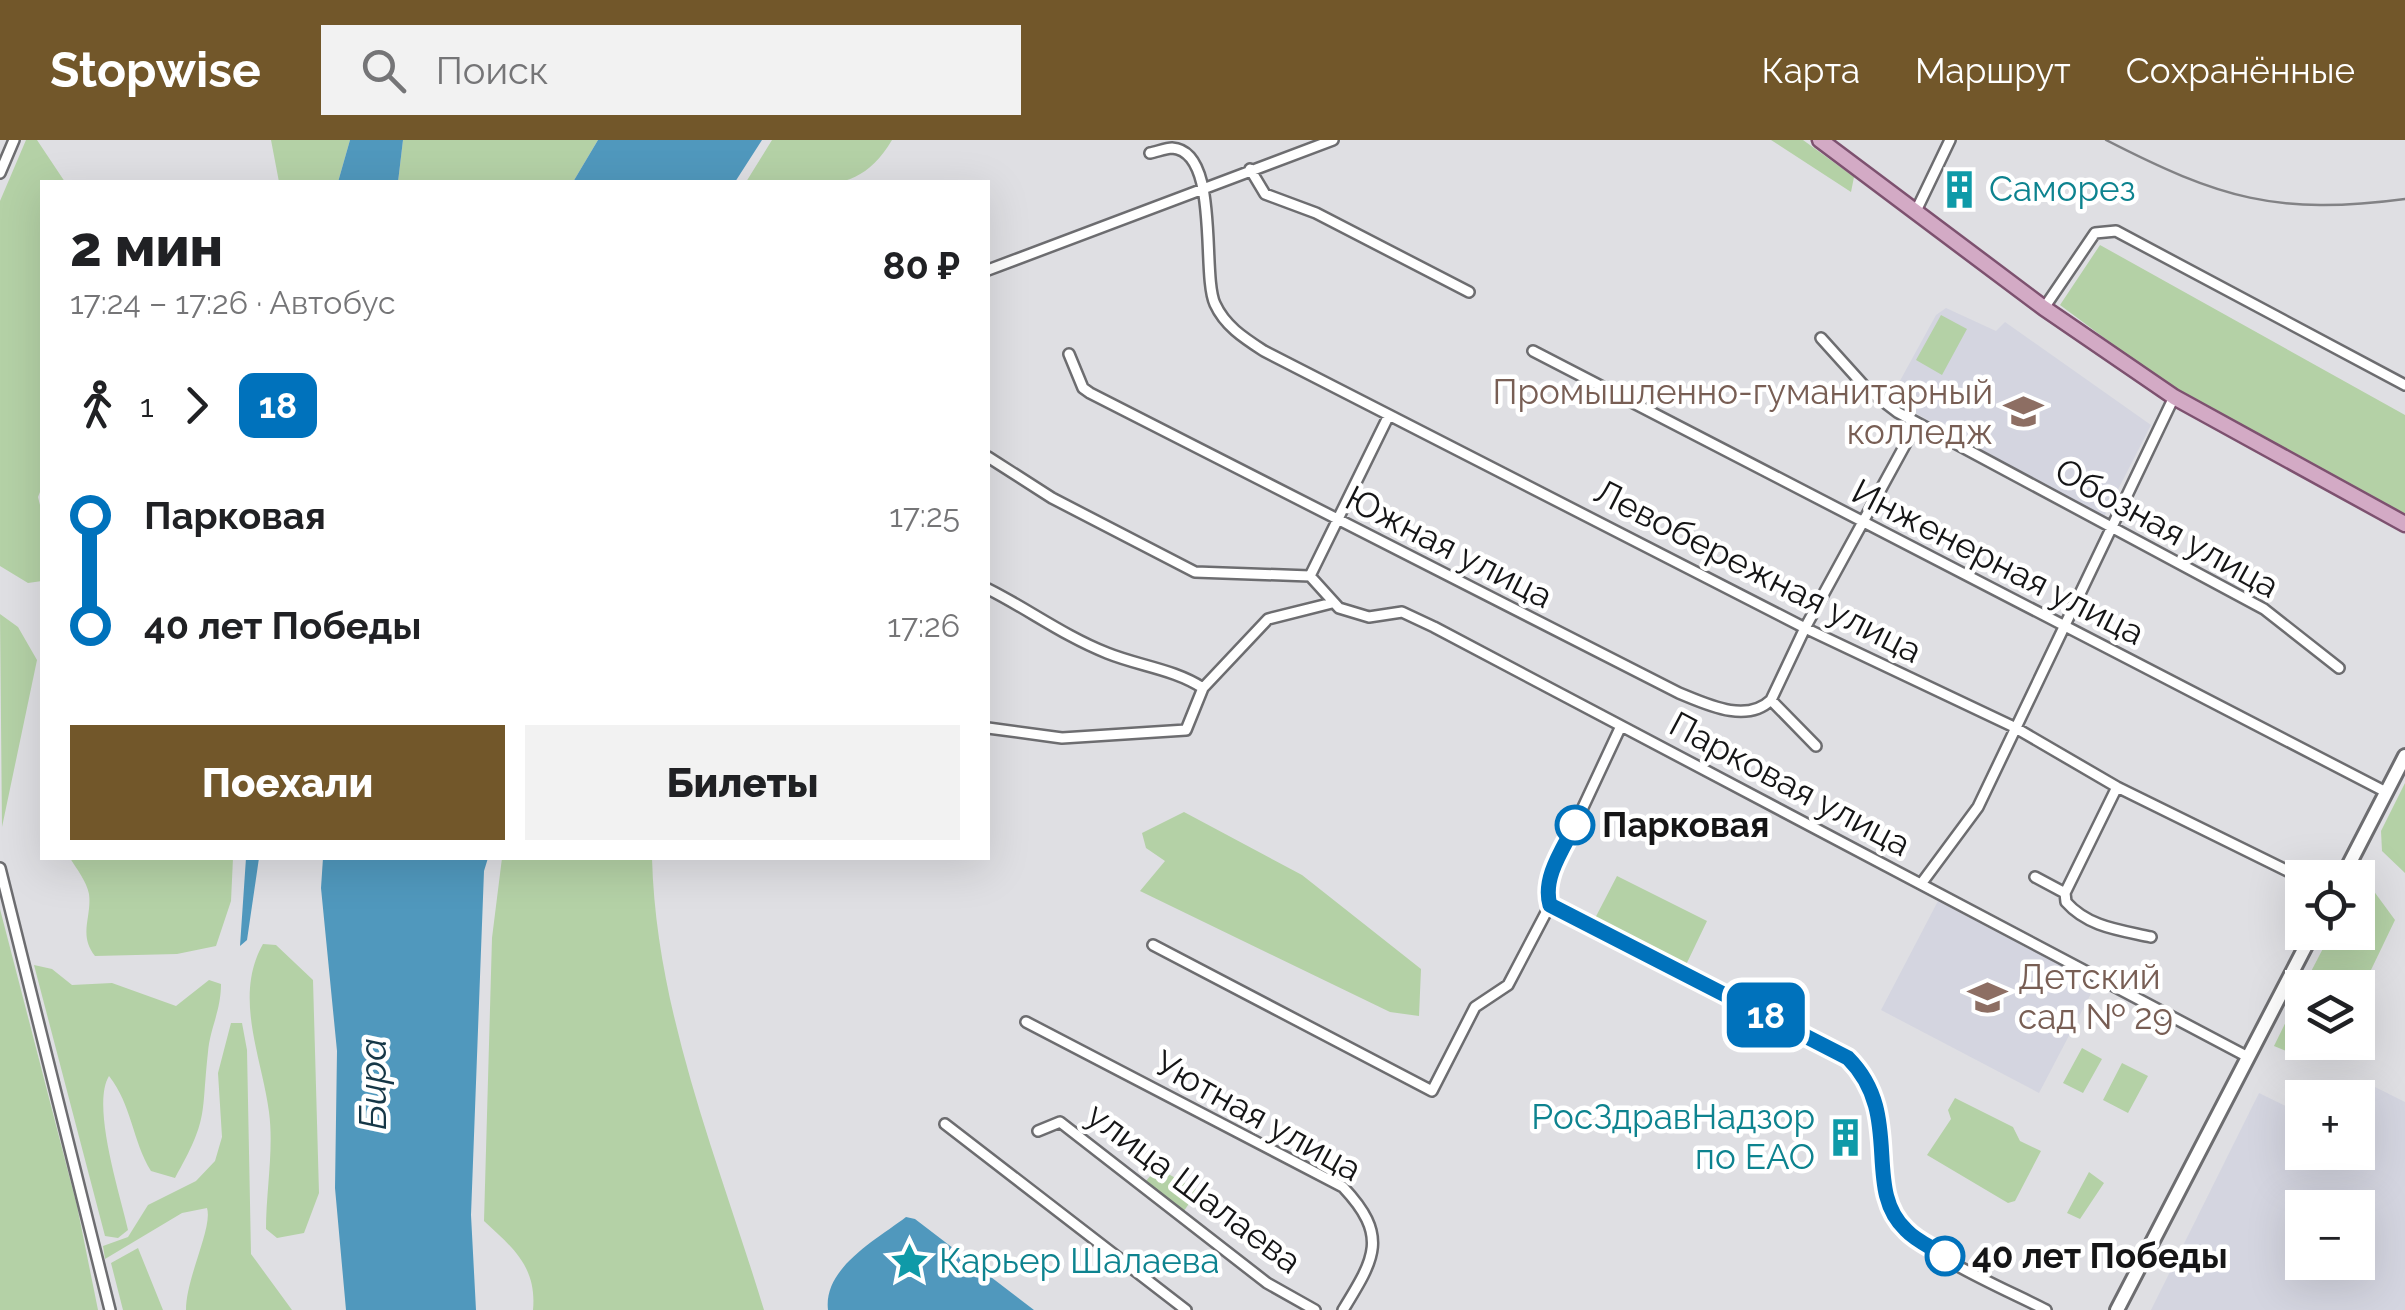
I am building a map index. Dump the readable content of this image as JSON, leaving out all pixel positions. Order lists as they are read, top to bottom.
{
  "streets": {
    "street": [
      "Обозная улица",
      "Южная улица",
      "Инженерная улица",
      "Левобережная улица",
      "Парковая улица",
      "Уютная улица",
      "улица Шалаева"
    ]
  },
  "water": ["Бира"],
  "places": {
    "building": ["Саморез", "РосЗдравНадзор по ЕАО"],
    "school or university": ["Промышленно-гуманитарный колледж", "Детский сад № 29"],
    "other": ["Парковая", "40 лет Победы"],
    "place": ["Карьер Шалаева"]
  },
  "lines": ["bus line 18"],
  "page": {
    "header": "Stopwise",
    "search": "Поиск",
    "nav": ["Карта", "Маршрут", "Сохранённые"],
    "on_map": "18",
    "heading": ["2 мин", "17:24 – 17:26 · Автобус", "80 ₽"],
    "legs": ["1", "18"],
    "list": [
      {
        "name": "Парковая",
        "value": "17:25"
      },
      {
        "name": "40 лет Победы",
        "value": "17:26"
      }
    ],
    "buttons": ["Поехали", "Билеты"],
    "map_buttons": ["+", "−"]
  }
}
